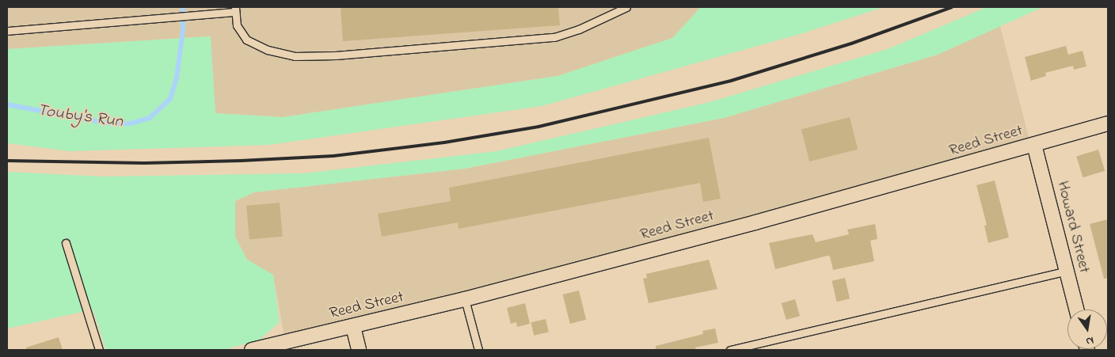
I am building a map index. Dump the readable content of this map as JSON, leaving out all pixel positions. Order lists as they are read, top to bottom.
{
  "streets": {
    "street": ["Reed Street", "Howard Street"]
  },
  "crossings": [
    ["Reed Street", "Howard Street"]
  ],
  "water": ["Touby's Run"],
  "north": "bottom"
}
